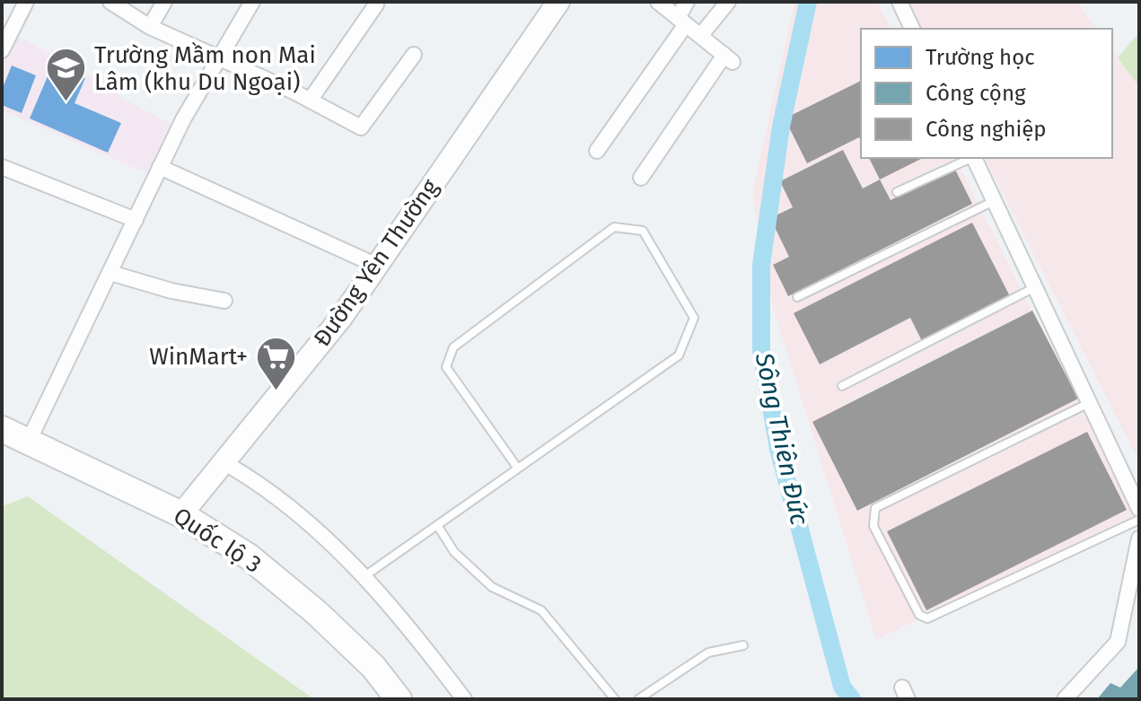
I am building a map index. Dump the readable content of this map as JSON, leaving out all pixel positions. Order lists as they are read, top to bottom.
{
  "streets": {
    "highway": ["Quốc lộ 3"],
    "main road": ["Đường Yên Thường"]
  },
  "crossings": [
    ["Đường Yên Thường", "Quốc lộ 3"]
  ],
  "water": ["Sông Thiên Đức"],
  "places": {
    "school or university": ["Trường Mầm non Mai Lâm (khu Du Ngoại)"],
    "supermarket": ["WinMart+"]
  },
  "legend": ["Trường học", "Công cộng", "Công nghiệp"]
}
